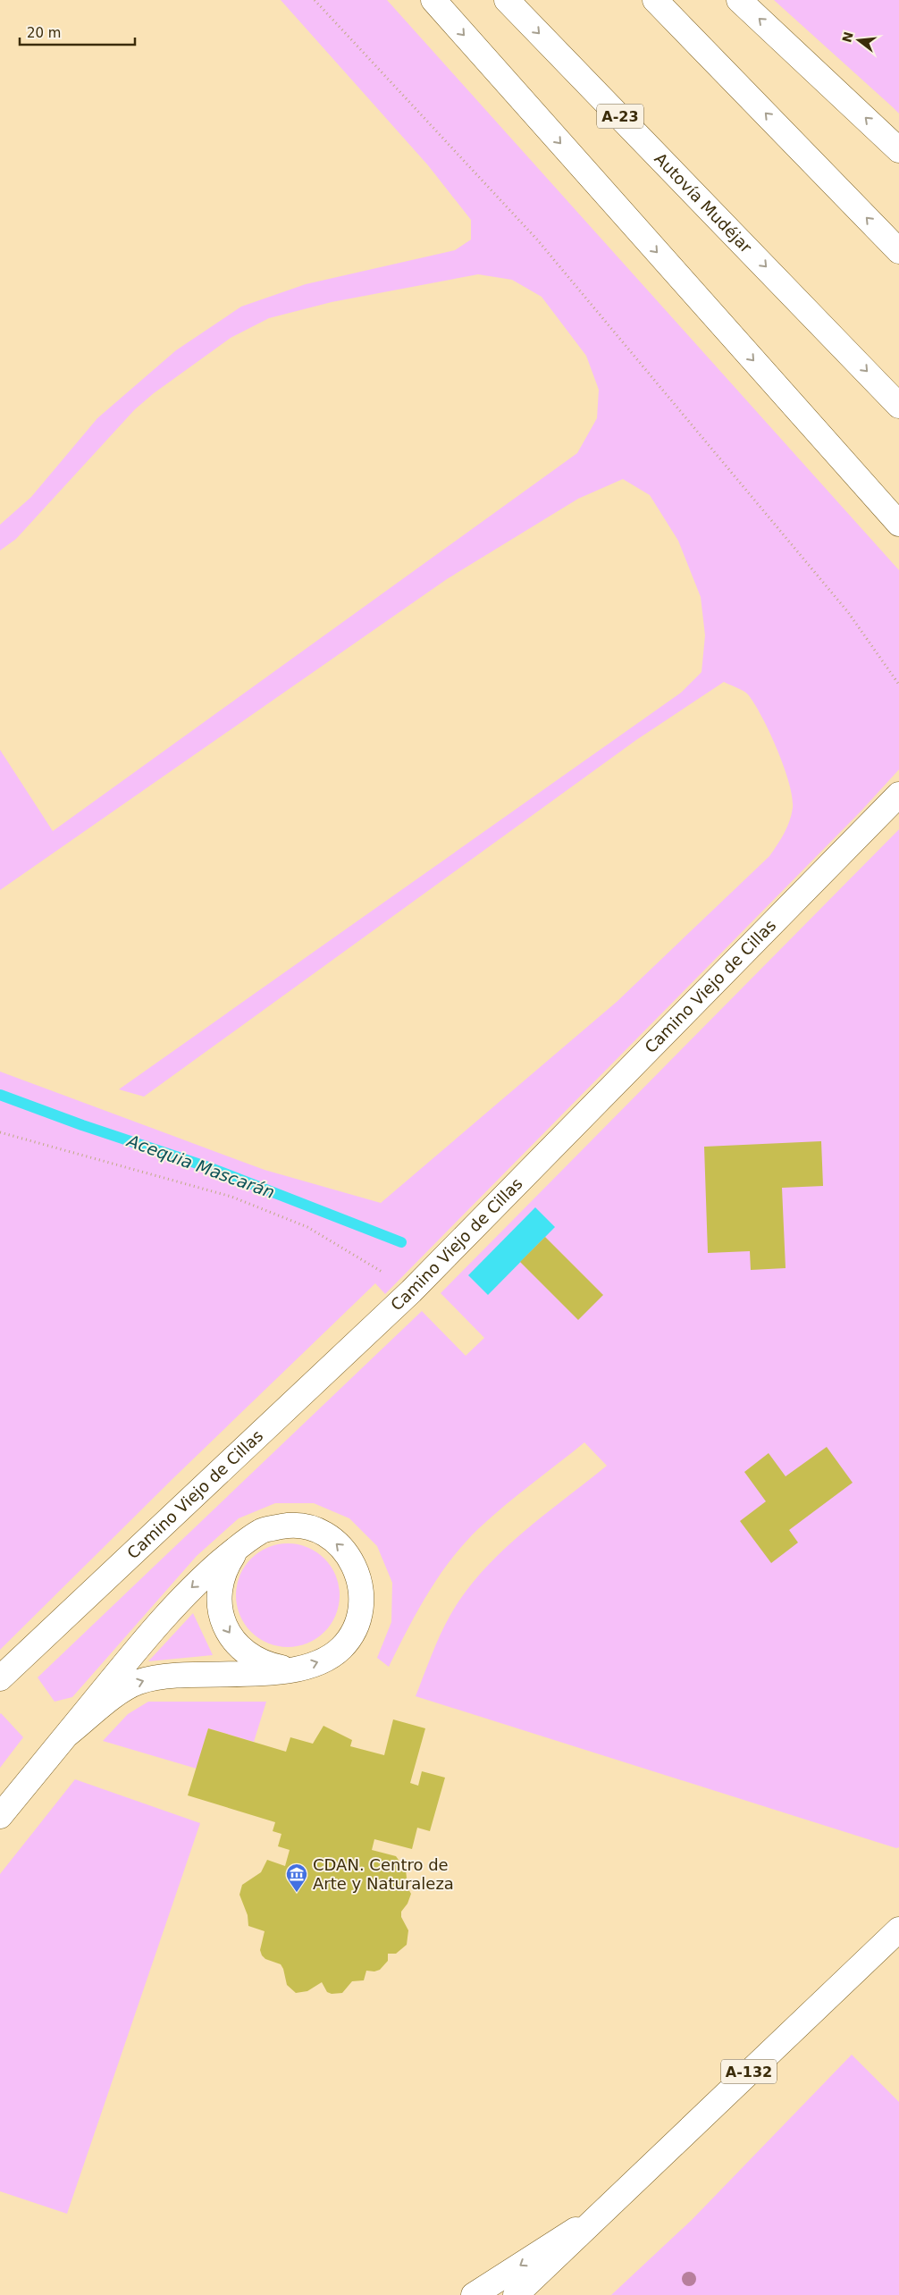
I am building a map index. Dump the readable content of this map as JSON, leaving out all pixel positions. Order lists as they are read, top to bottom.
{
  "streets": {
    "main road": [
      "A-23",
      "Autovía Mudéjar",
      "Camino Viejo de Cillas",
      "A-132"
    ]
  },
  "water": ["Acequia Mascarán"],
  "places": {
    "museum": ["CDAN. Centro de Arte y Naturaleza"]
  },
  "scale_bar": "20 m",
  "north": "left"
}
